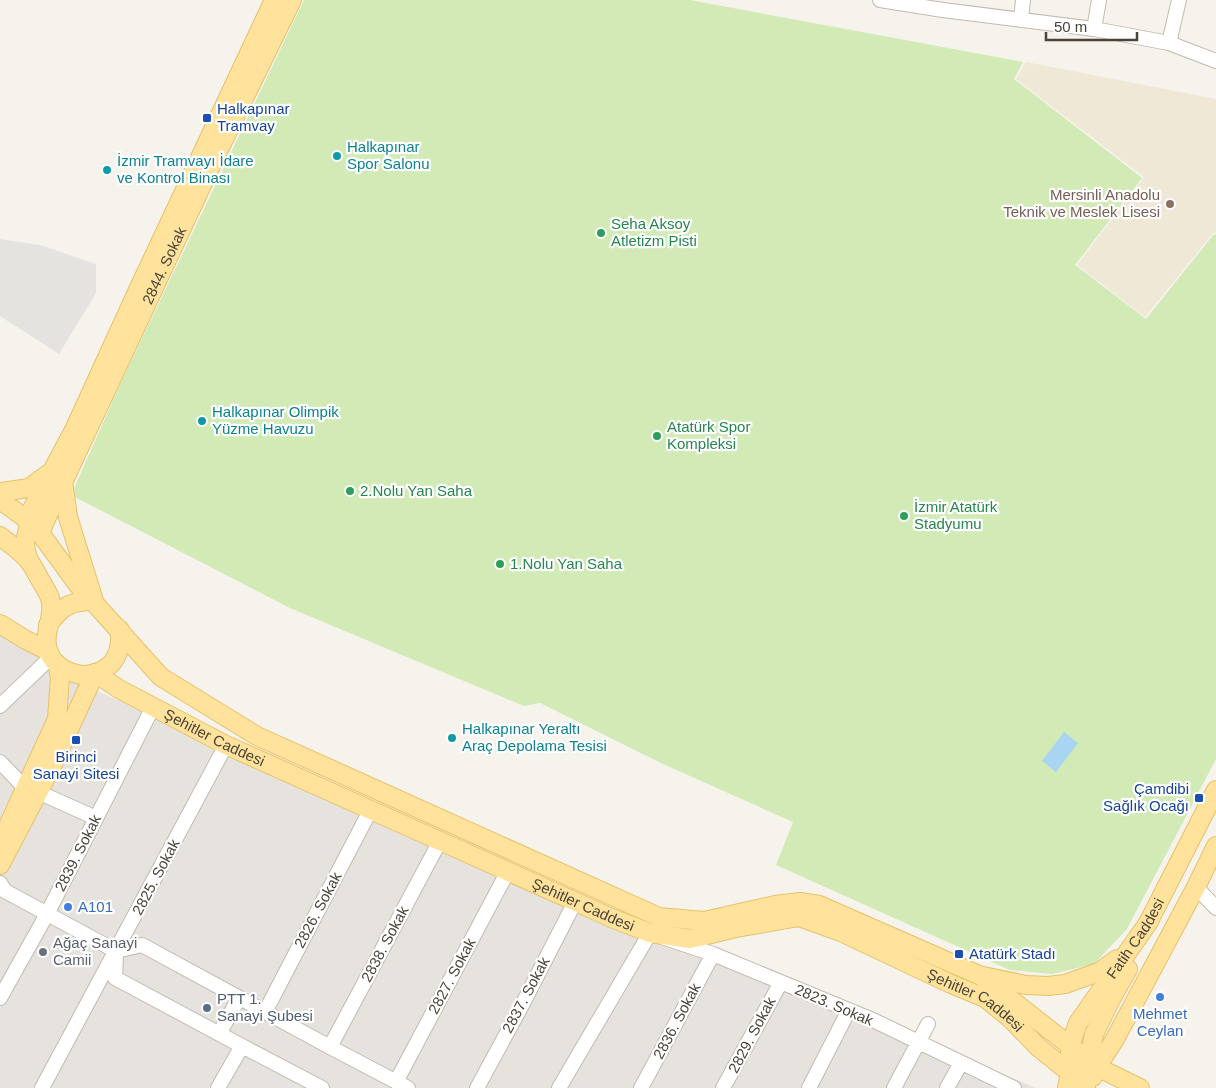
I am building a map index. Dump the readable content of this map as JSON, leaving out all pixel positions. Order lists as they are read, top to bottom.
{
  "streets": {
    "main road": ["2844. Sokak", "Şehitler Caddesi", "Fatih Caddesi"],
    "street": [
      "2839. Sokak",
      "2825. Sokak",
      "2826. Sokak",
      "2838. Sokak",
      "2827. Sokak",
      "2837. Sokak",
      "2823. Sokak",
      "2836. Sokak",
      "2829. Sokak"
    ]
  },
  "crossings": [
    ["2844. Sokak", "Şehitler Caddesi"],
    ["Şehitler Caddesi", "2839. Sokak"],
    ["Şehitler Caddesi", "2825. Sokak"],
    ["Şehitler Caddesi", "2826. Sokak"],
    ["Şehitler Caddesi", "Fatih Caddesi"],
    ["Şehitler Caddesi", "2838. Sokak"],
    ["Şehitler Caddesi", "2827. Sokak"],
    ["Şehitler Caddesi", "2837. Sokak"],
    ["Şehitler Caddesi", "2823. Sokak"],
    ["2823. Sokak", "2836. Sokak"],
    ["2823. Sokak", "2829. Sokak"]
  ],
  "places": {
    "transit": [
      "Halkapınar Tramvay",
      "Birinci Sanayi Sitesi",
      "Çamdibi Sağlık Ocağı",
      "Atatürk Stadı"
    ],
    "other": [
      "Halkapınar Spor Salonu",
      "İzmir Tramvayı İdare ve Kontrol Binası",
      "Mersinli Anadolu Teknik ve Meslek Lisesi",
      "Seha Aksoy Atletizm Pisti",
      "Halkapınar Olimpik Yüzme Havuzu",
      "Atatürk Spor Kompleksi",
      "2.Nolu Yan Saha",
      "İzmir Atatürk Stadyumu",
      "1.Nolu Yan Saha",
      "Halkapınar Yeraltı Araç Depolama Tesisi",
      "A101",
      "Ağaç Sanayi Camii",
      "Mehmet Ceylan",
      "PTT 1. Sanayi Şubesi"
    ]
  },
  "scale_bar": "50 m"
}
